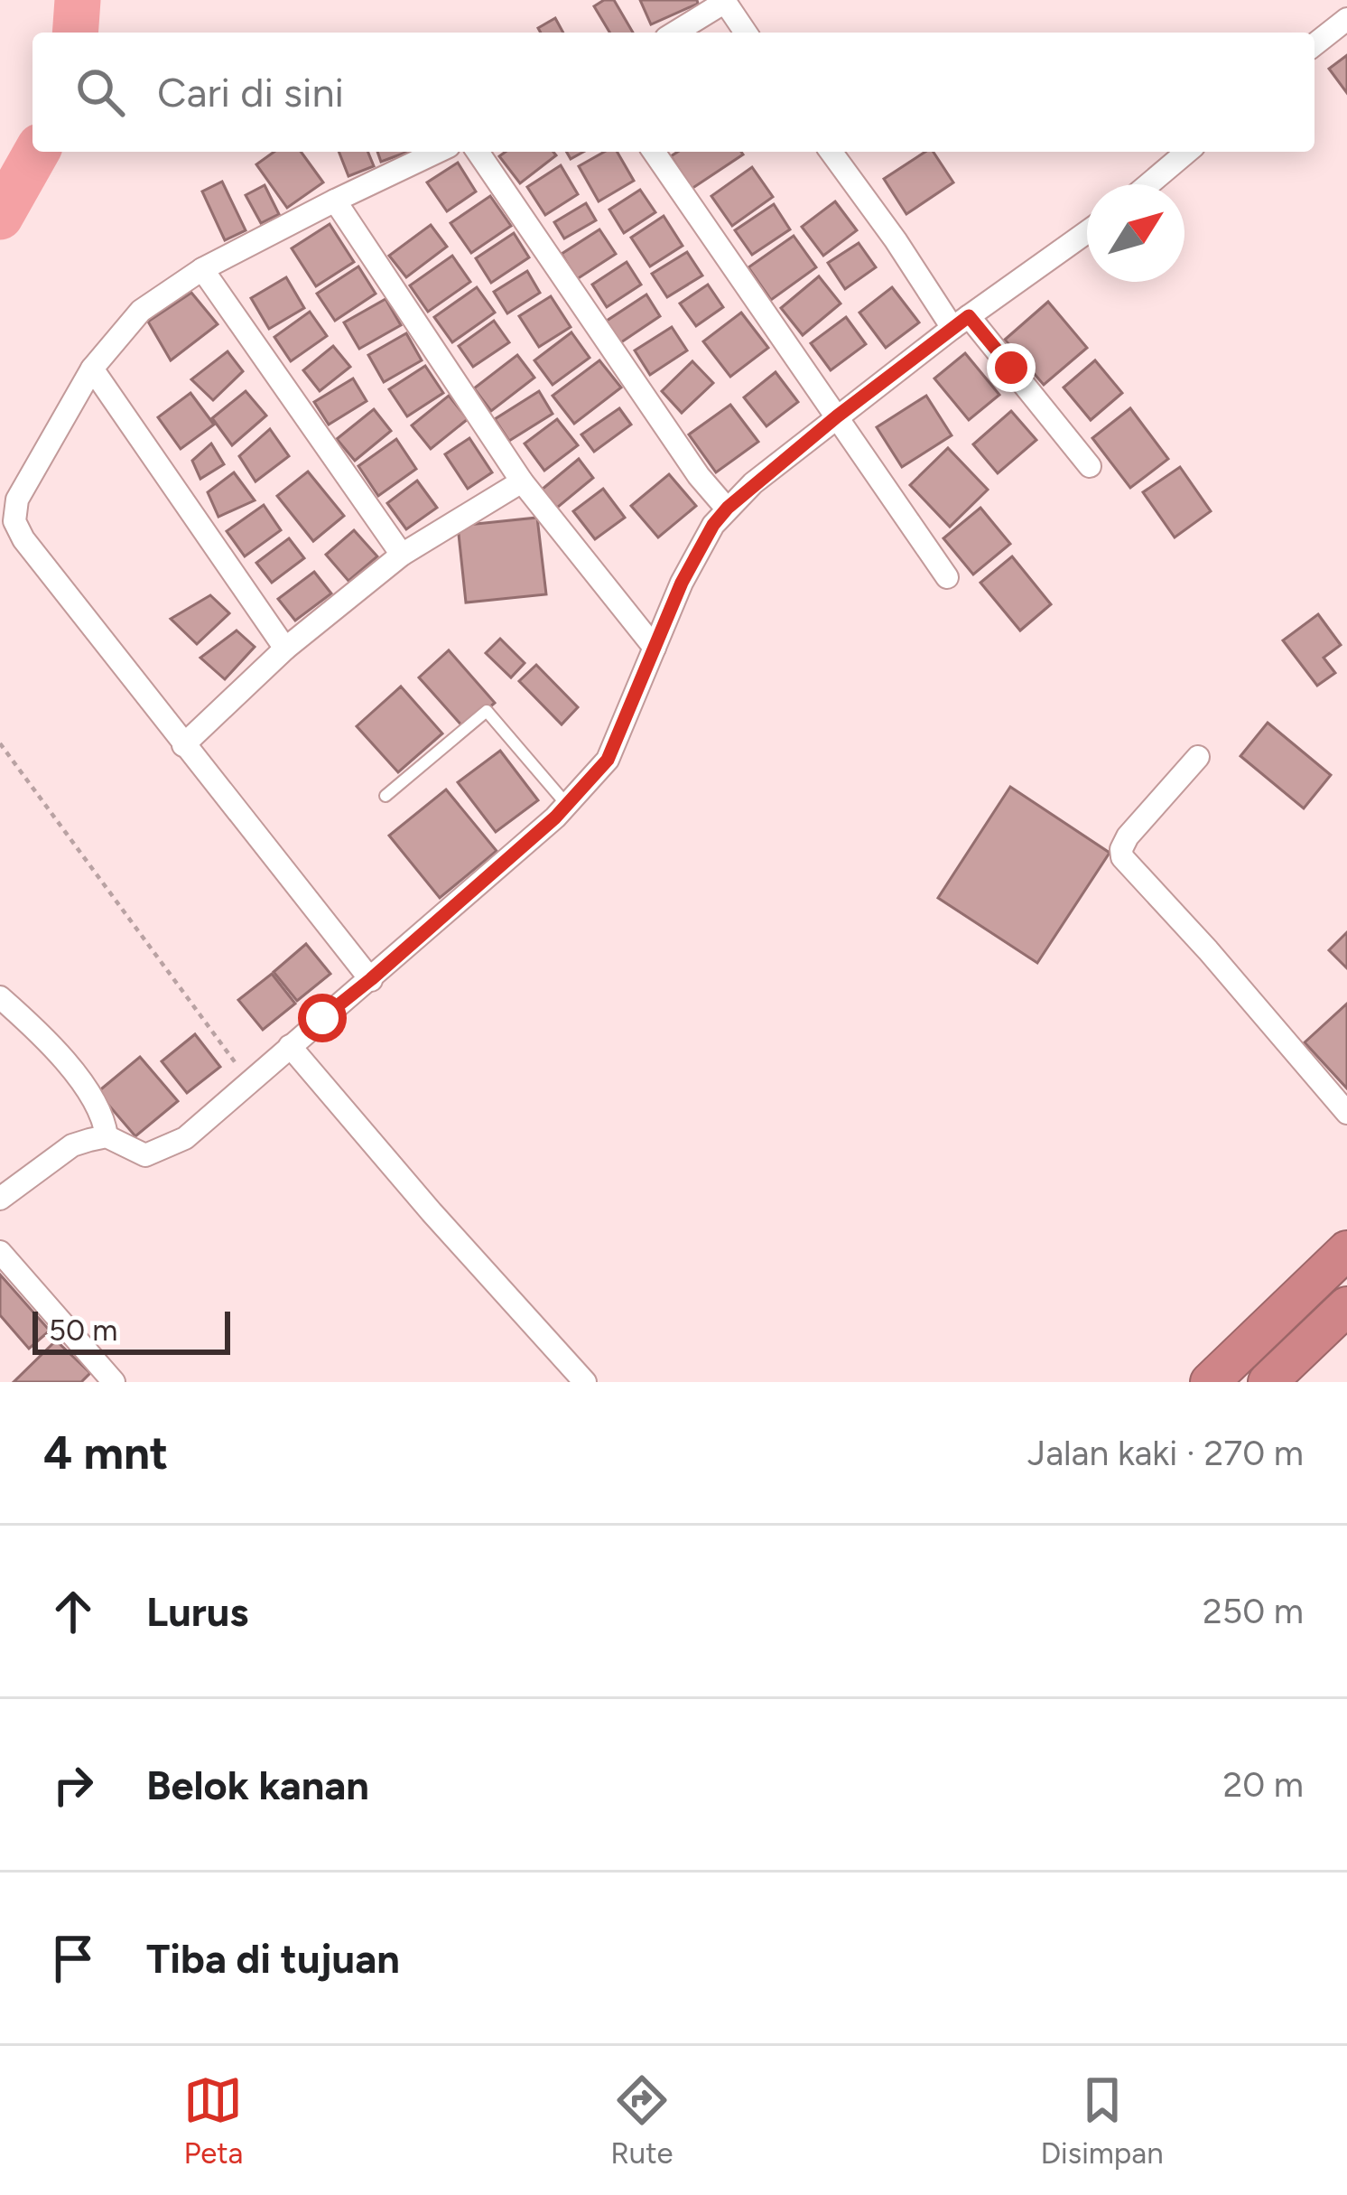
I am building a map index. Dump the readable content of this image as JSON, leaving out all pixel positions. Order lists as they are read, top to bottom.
{
  "scale_bar": "50 m",
  "north": "top right",
  "page": {
    "search": "Cari di sini",
    "scale": "50 m",
    "heading": ["4 mnt", "Jalan kaki · 270 m"],
    "list": [
      ["Lurus", "250 m"],
      ["Belok kanan", "20 m"],
      "Tiba di tujuan"
    ],
    "nav": ["Peta", "Rute", "Disimpan"]
  }
}
